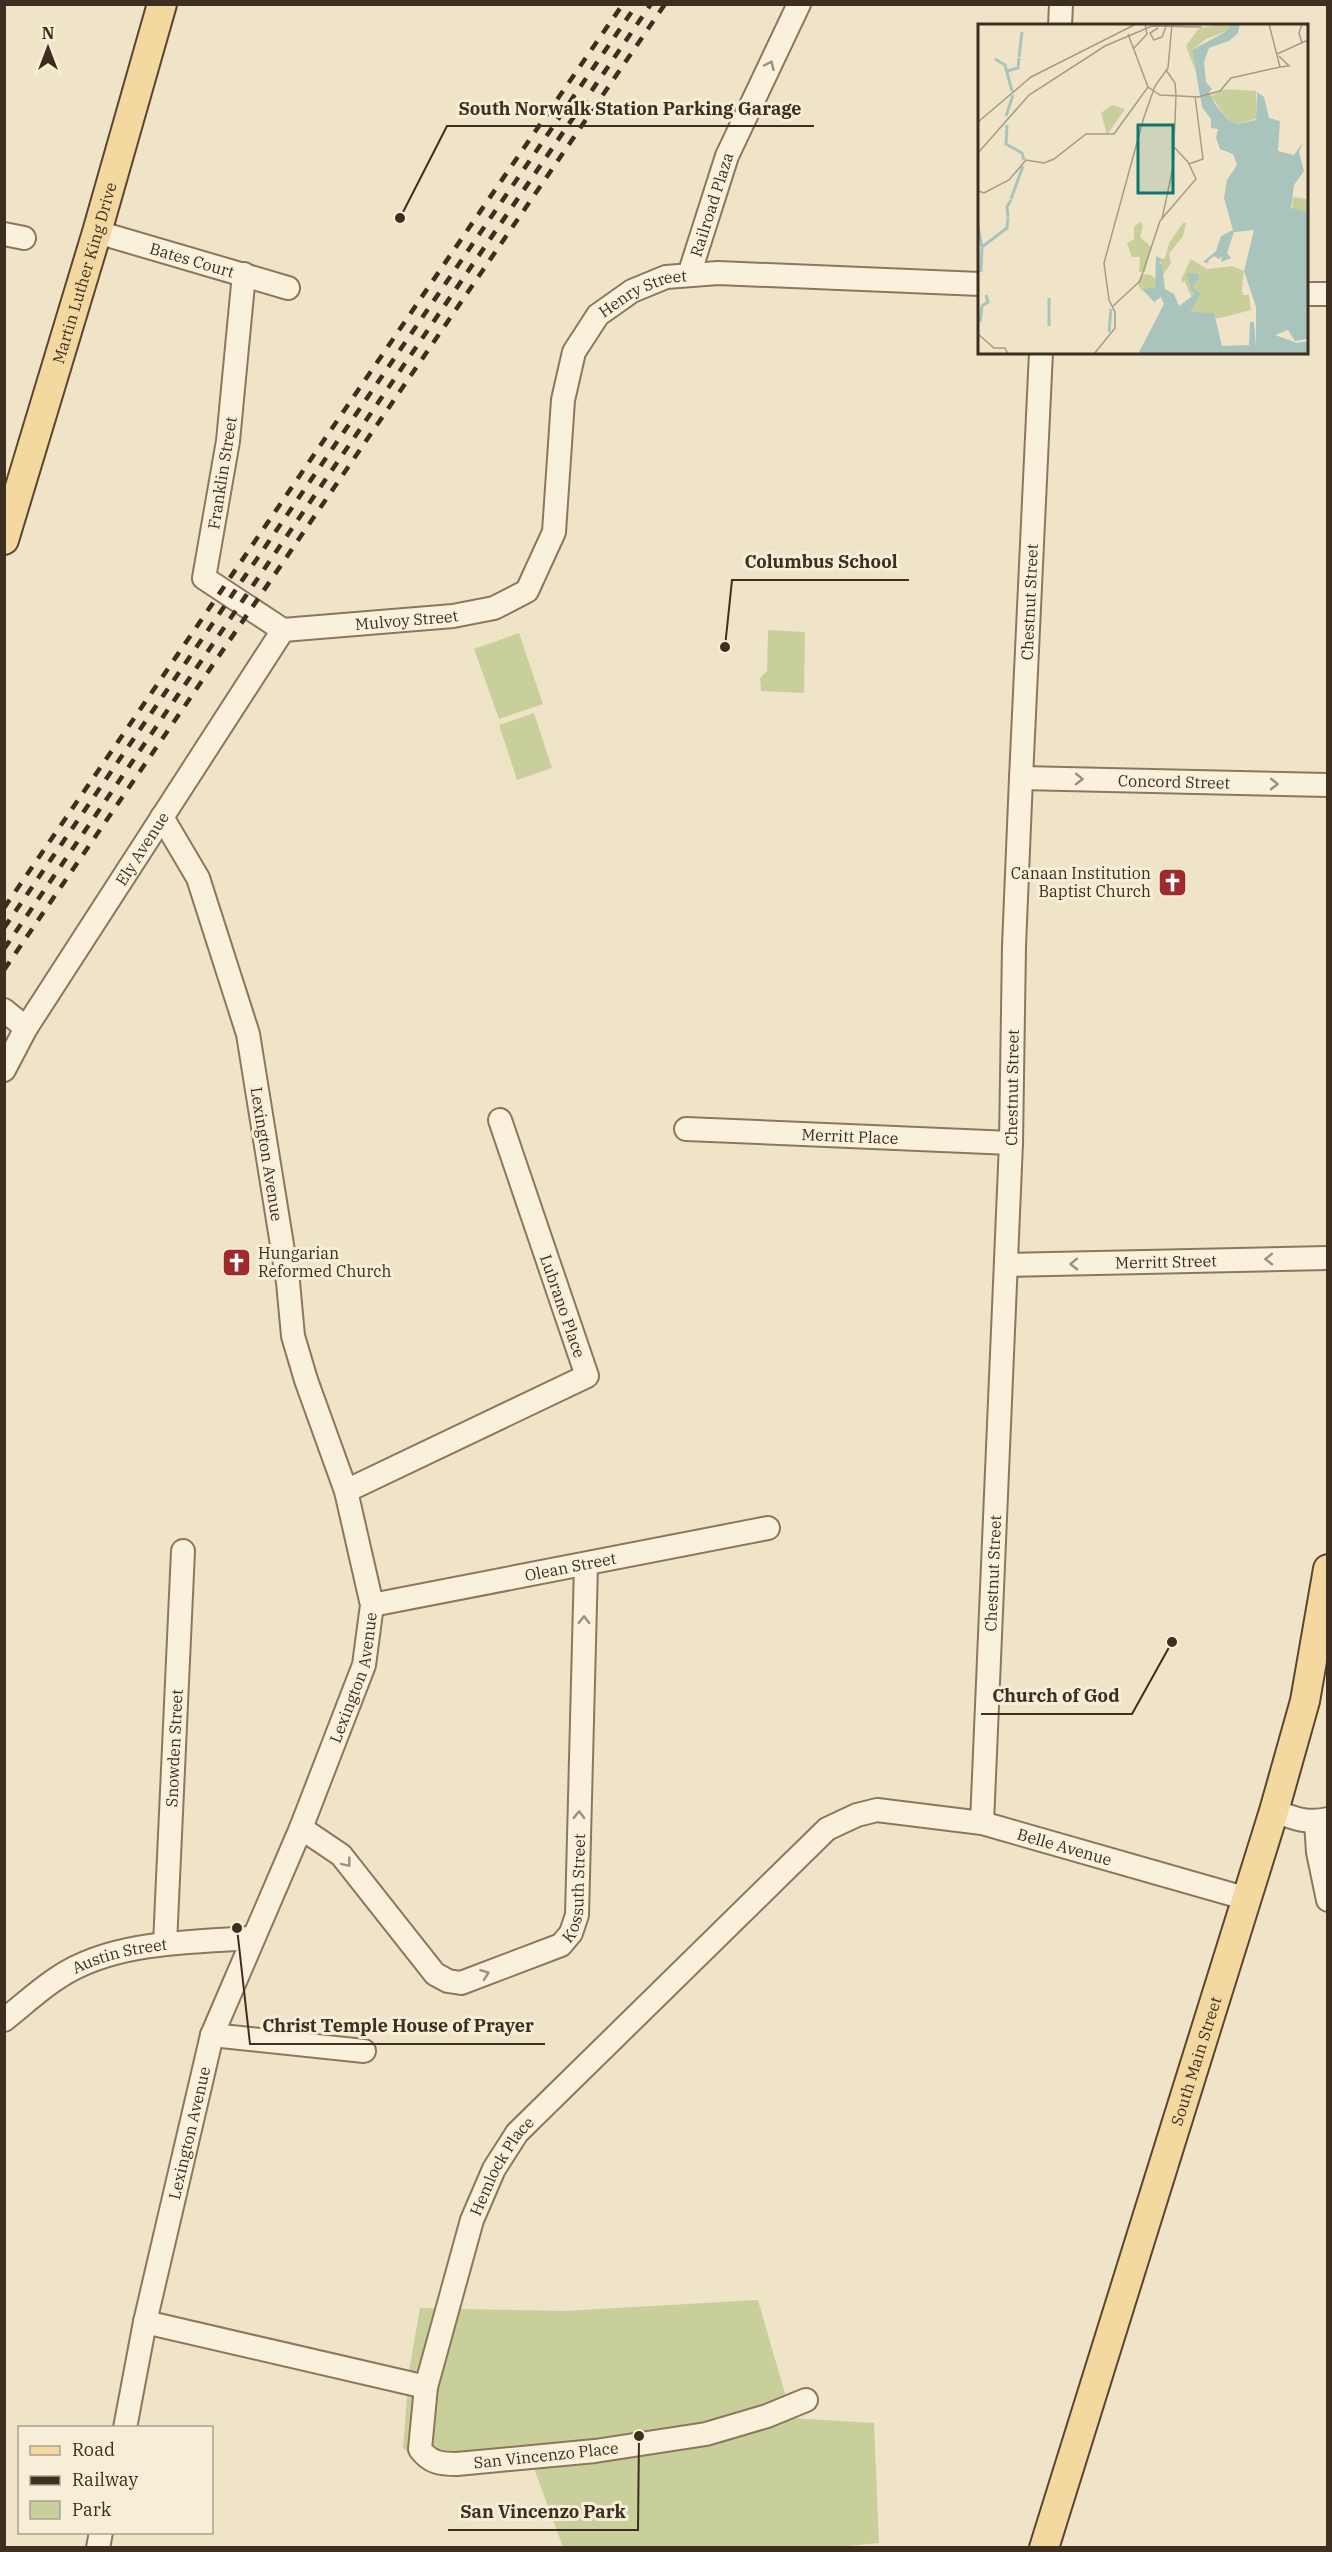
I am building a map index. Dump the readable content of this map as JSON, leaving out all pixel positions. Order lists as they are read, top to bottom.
{
  "streets": {
    "main road": ["Martin Luther King Drive", "South Main Street"],
    "street": [
      "Railroad Plaza",
      "Bates Court",
      "Henry Street",
      "Franklin Street",
      "Chestnut Street",
      "Mulvoy Street",
      "Concord Street",
      "Ely Avenue",
      "Merritt Place",
      "Lexington Avenue",
      "Merritt Street",
      "Lubrano Place",
      "Olean Street",
      "Snowden Street",
      "Belle Avenue",
      "Kossuth Street",
      "Austin Street",
      "Hemlock Place",
      "San Vincenzo Place"
    ]
  },
  "crossings": [
    ["Railroad Plaza", "Henry Street"],
    ["Bates Court", "Martin Luther King Drive"],
    ["Bates Court", "Franklin Street"],
    ["Henry Street", "Mulvoy Street"],
    ["Franklin Street", "Mulvoy Street"],
    ["Franklin Street", "Ely Avenue"],
    ["Chestnut Street", "Concord Street"],
    ["Chestnut Street", "Merritt Place"],
    ["Chestnut Street", "Merritt Street"],
    ["Chestnut Street", "Belle Avenue"],
    ["Mulvoy Street", "Ely Avenue"],
    ["Ely Avenue", "Lexington Avenue"],
    ["Lexington Avenue", "Lubrano Place"],
    ["Lexington Avenue", "Olean Street"],
    ["Lexington Avenue", "Kossuth Street"],
    ["Lexington Avenue", "Austin Street"],
    ["Olean Street", "Kossuth Street"],
    ["Snowden Street", "Austin Street"],
    ["Belle Avenue", "South Main Street"],
    ["Belle Avenue", "Hemlock Place"],
    ["Hemlock Place", "San Vincenzo Place"]
  ],
  "one_way": ["Railroad Plaza", "Concord Street", "Merritt Street"],
  "places": {
    "other": [
      "South Norwalk Station Parking Garage",
      "Columbus School",
      "Church of God",
      "Christ Temple House of Prayer",
      "San Vincenzo Park"
    ],
    "church": ["Canaan Institution Baptist Church", "Hungarian Reformed Church"]
  },
  "legend": ["Road", "Railway", "Park"],
  "north": "top"
}
